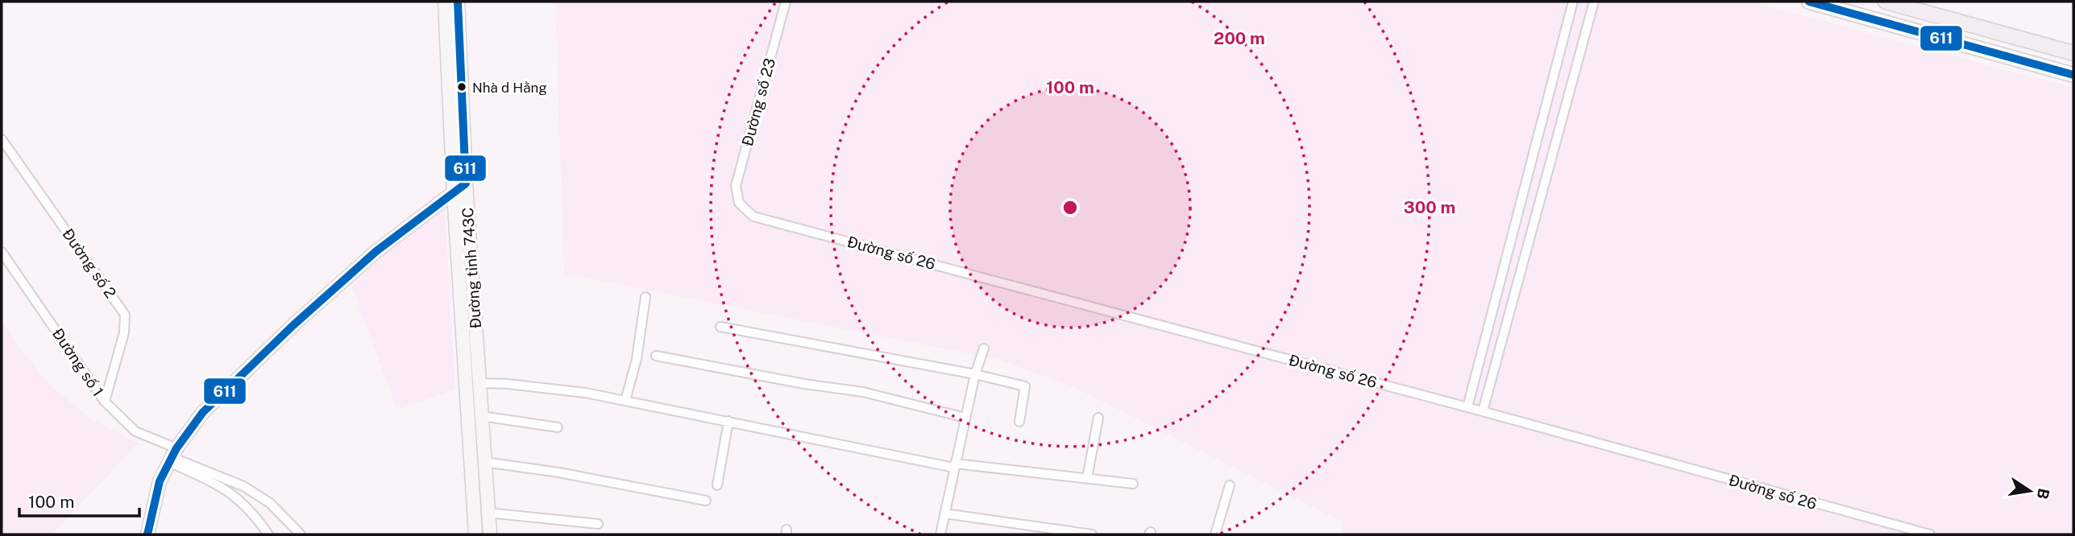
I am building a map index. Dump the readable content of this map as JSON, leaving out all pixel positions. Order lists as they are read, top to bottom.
{
  "streets": {
    "main road": ["Đường tỉnh 743C"],
    "street": [
      "Đường số 23",
      "Đường số 26",
      "Đường số 2",
      "Đường số 1"
    ]
  },
  "crossings": [
    ["Đường số 23", "Đường số 26"],
    ["Đường số 2", "Đường số 1"]
  ],
  "places": ["Nhà d Hằng"],
  "lines": ["transit line 611"],
  "scale_bar": "100 m",
  "north": "right",
  "rings": ["200 m", "100 m", "300 m"]
}
